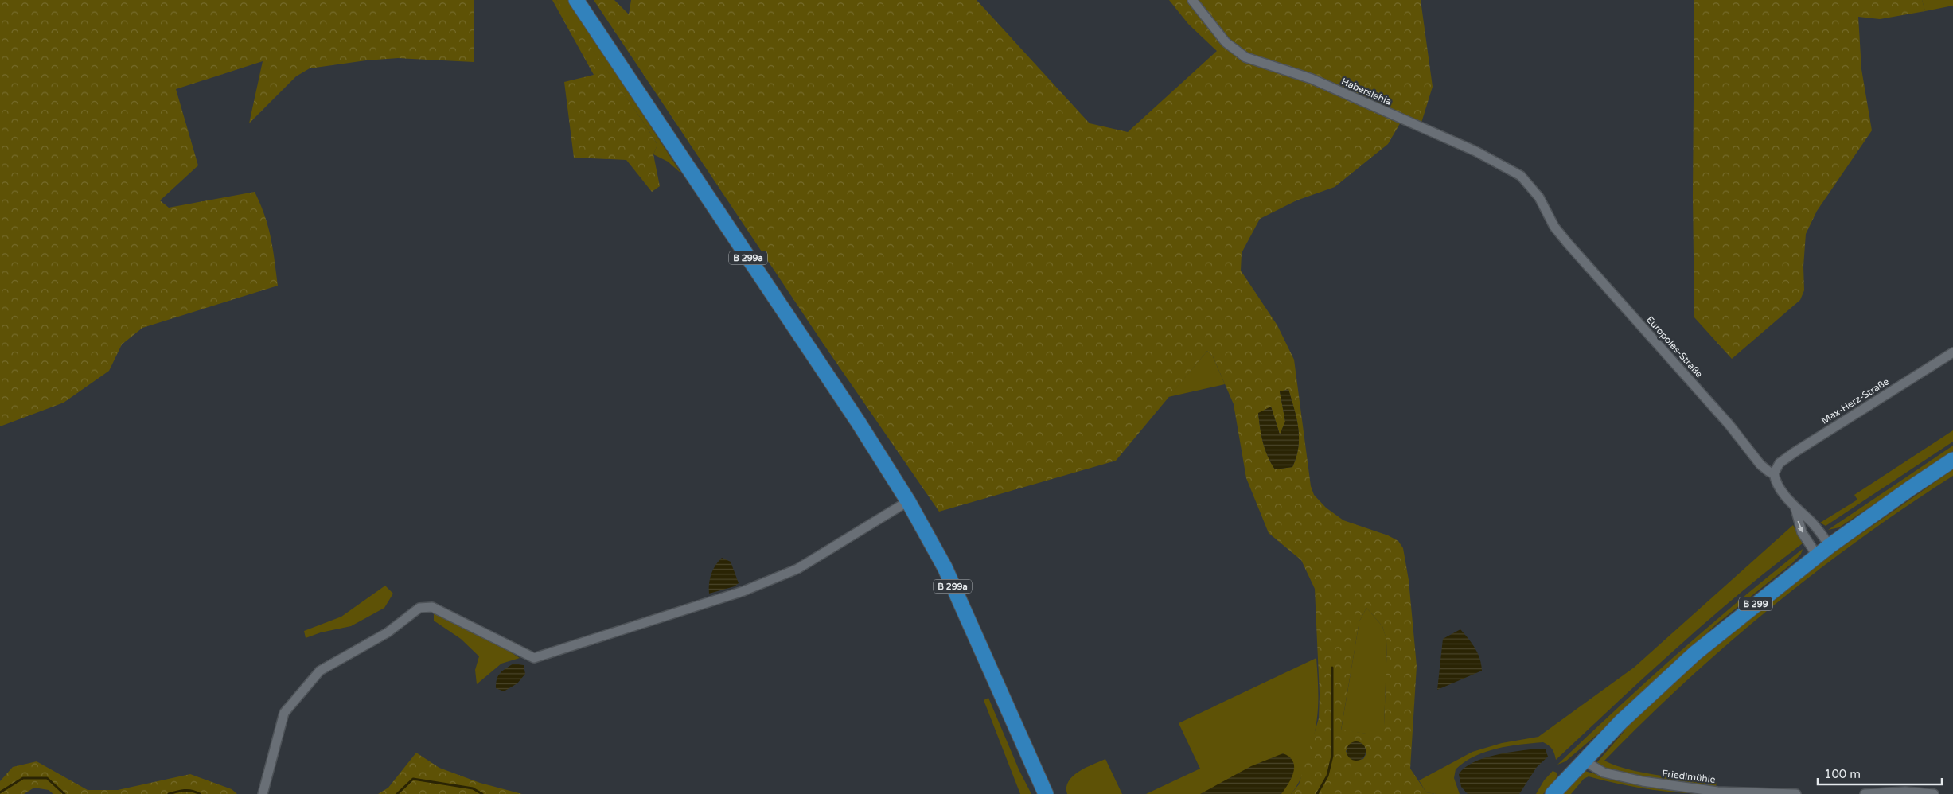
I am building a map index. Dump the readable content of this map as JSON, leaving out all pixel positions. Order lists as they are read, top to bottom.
{
  "streets": {
    "main road": ["B 299a", "B 299"],
    "street": [
      "Haberslehla",
      "Europoles-Straße",
      "Max-Herz-Straße",
      "Friedlmühle"
    ]
  },
  "crossings": [
    ["Haberslehla", "Europoles-Straße"],
    ["Europoles-Straße", "Max-Herz-Straße"],
    ["Europoles-Straße", "B 299"],
    ["B 299", "Friedlmühle"]
  ],
  "scale_bar": "100 m"
}
